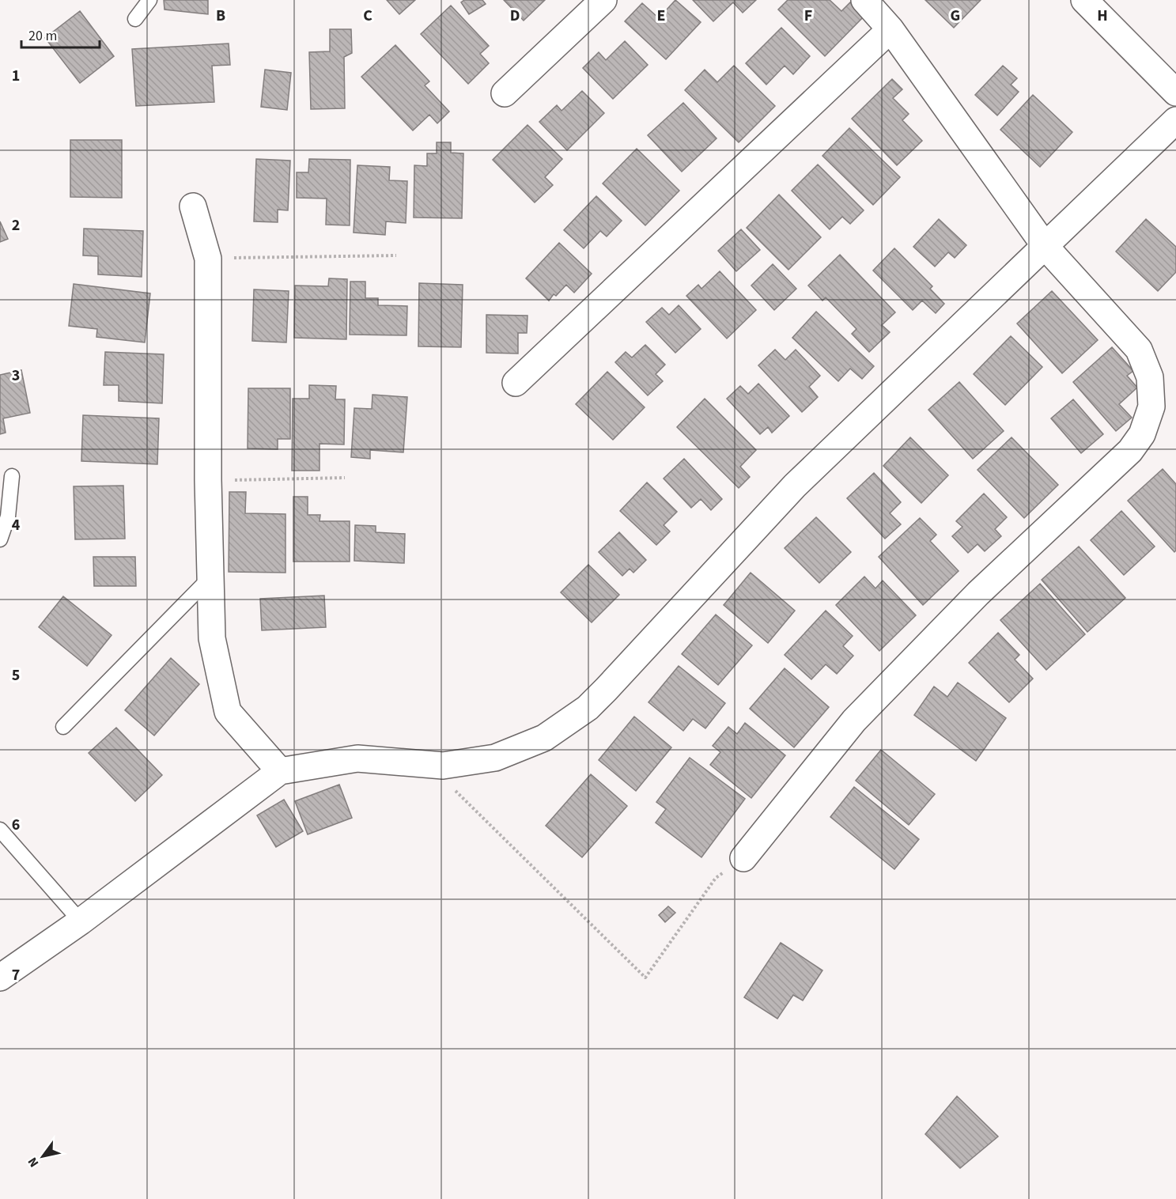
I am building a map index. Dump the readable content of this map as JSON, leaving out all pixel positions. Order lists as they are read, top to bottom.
{
  "scale_bar": "20 m",
  "north": "bottom left",
  "grid": {
    "columns": [
      "B",
      "C",
      "D",
      "E",
      "F",
      "G",
      "H"
    ],
    "rows": [
      "1",
      "2",
      "3",
      "4",
      "5",
      "6",
      "7"
    ]
  }
}
